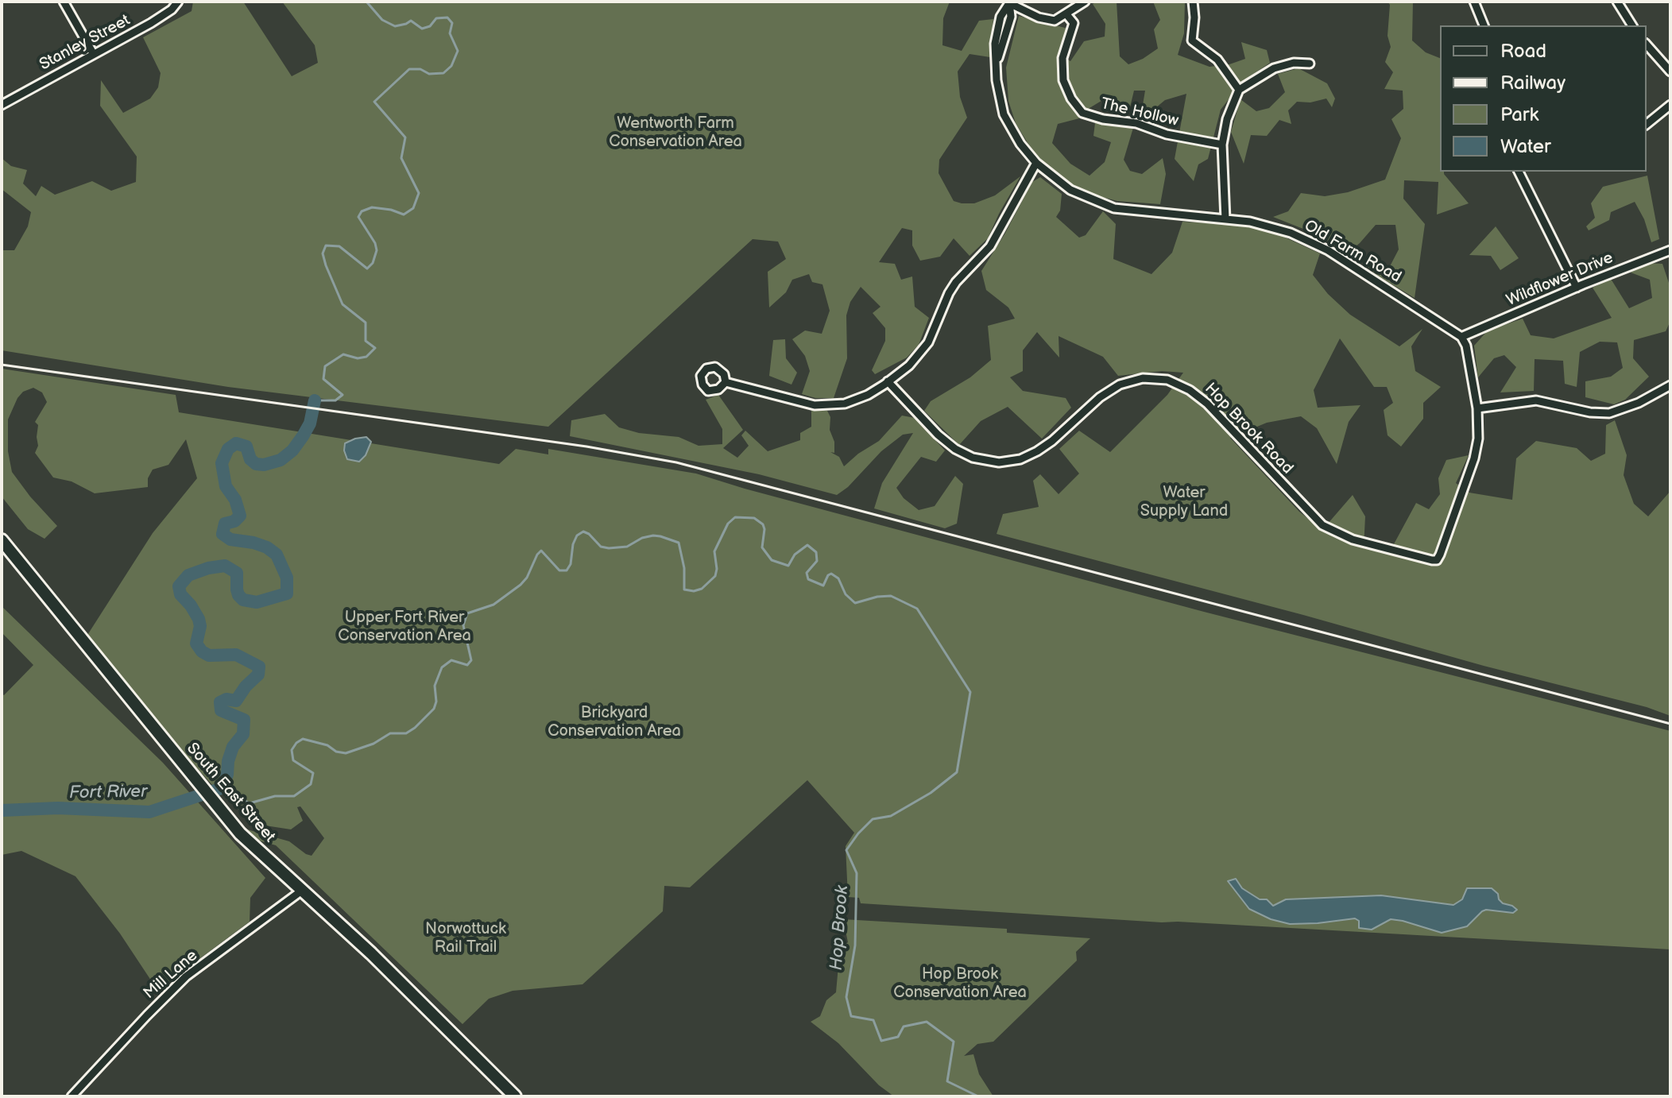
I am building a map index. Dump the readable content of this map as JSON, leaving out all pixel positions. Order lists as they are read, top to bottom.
{
  "streets": {
    "main road": ["South East Street"],
    "street": [
      "Stanley Street",
      "The Hollow",
      "Old Farm Road",
      "Wildflower Drive",
      "Hop Brook Road",
      "Mill Lane"
    ]
  },
  "crossings": [
    ["Old Farm Road", "Wildflower Drive"],
    ["South East Street", "Mill Lane"]
  ],
  "water": ["Fort River", "Hop Brook"],
  "parks": [
    "Wentworth Farm Conservation Area",
    "Water Supply Land",
    "Upper Fort River Conservation Area",
    "Brickyard Conservation Area",
    "Norwottuck Rail Trail",
    "Hop Brook Conservation Area"
  ],
  "legend": [
    "Road",
    "Railway",
    "Park",
    "Water"
  ]
}
